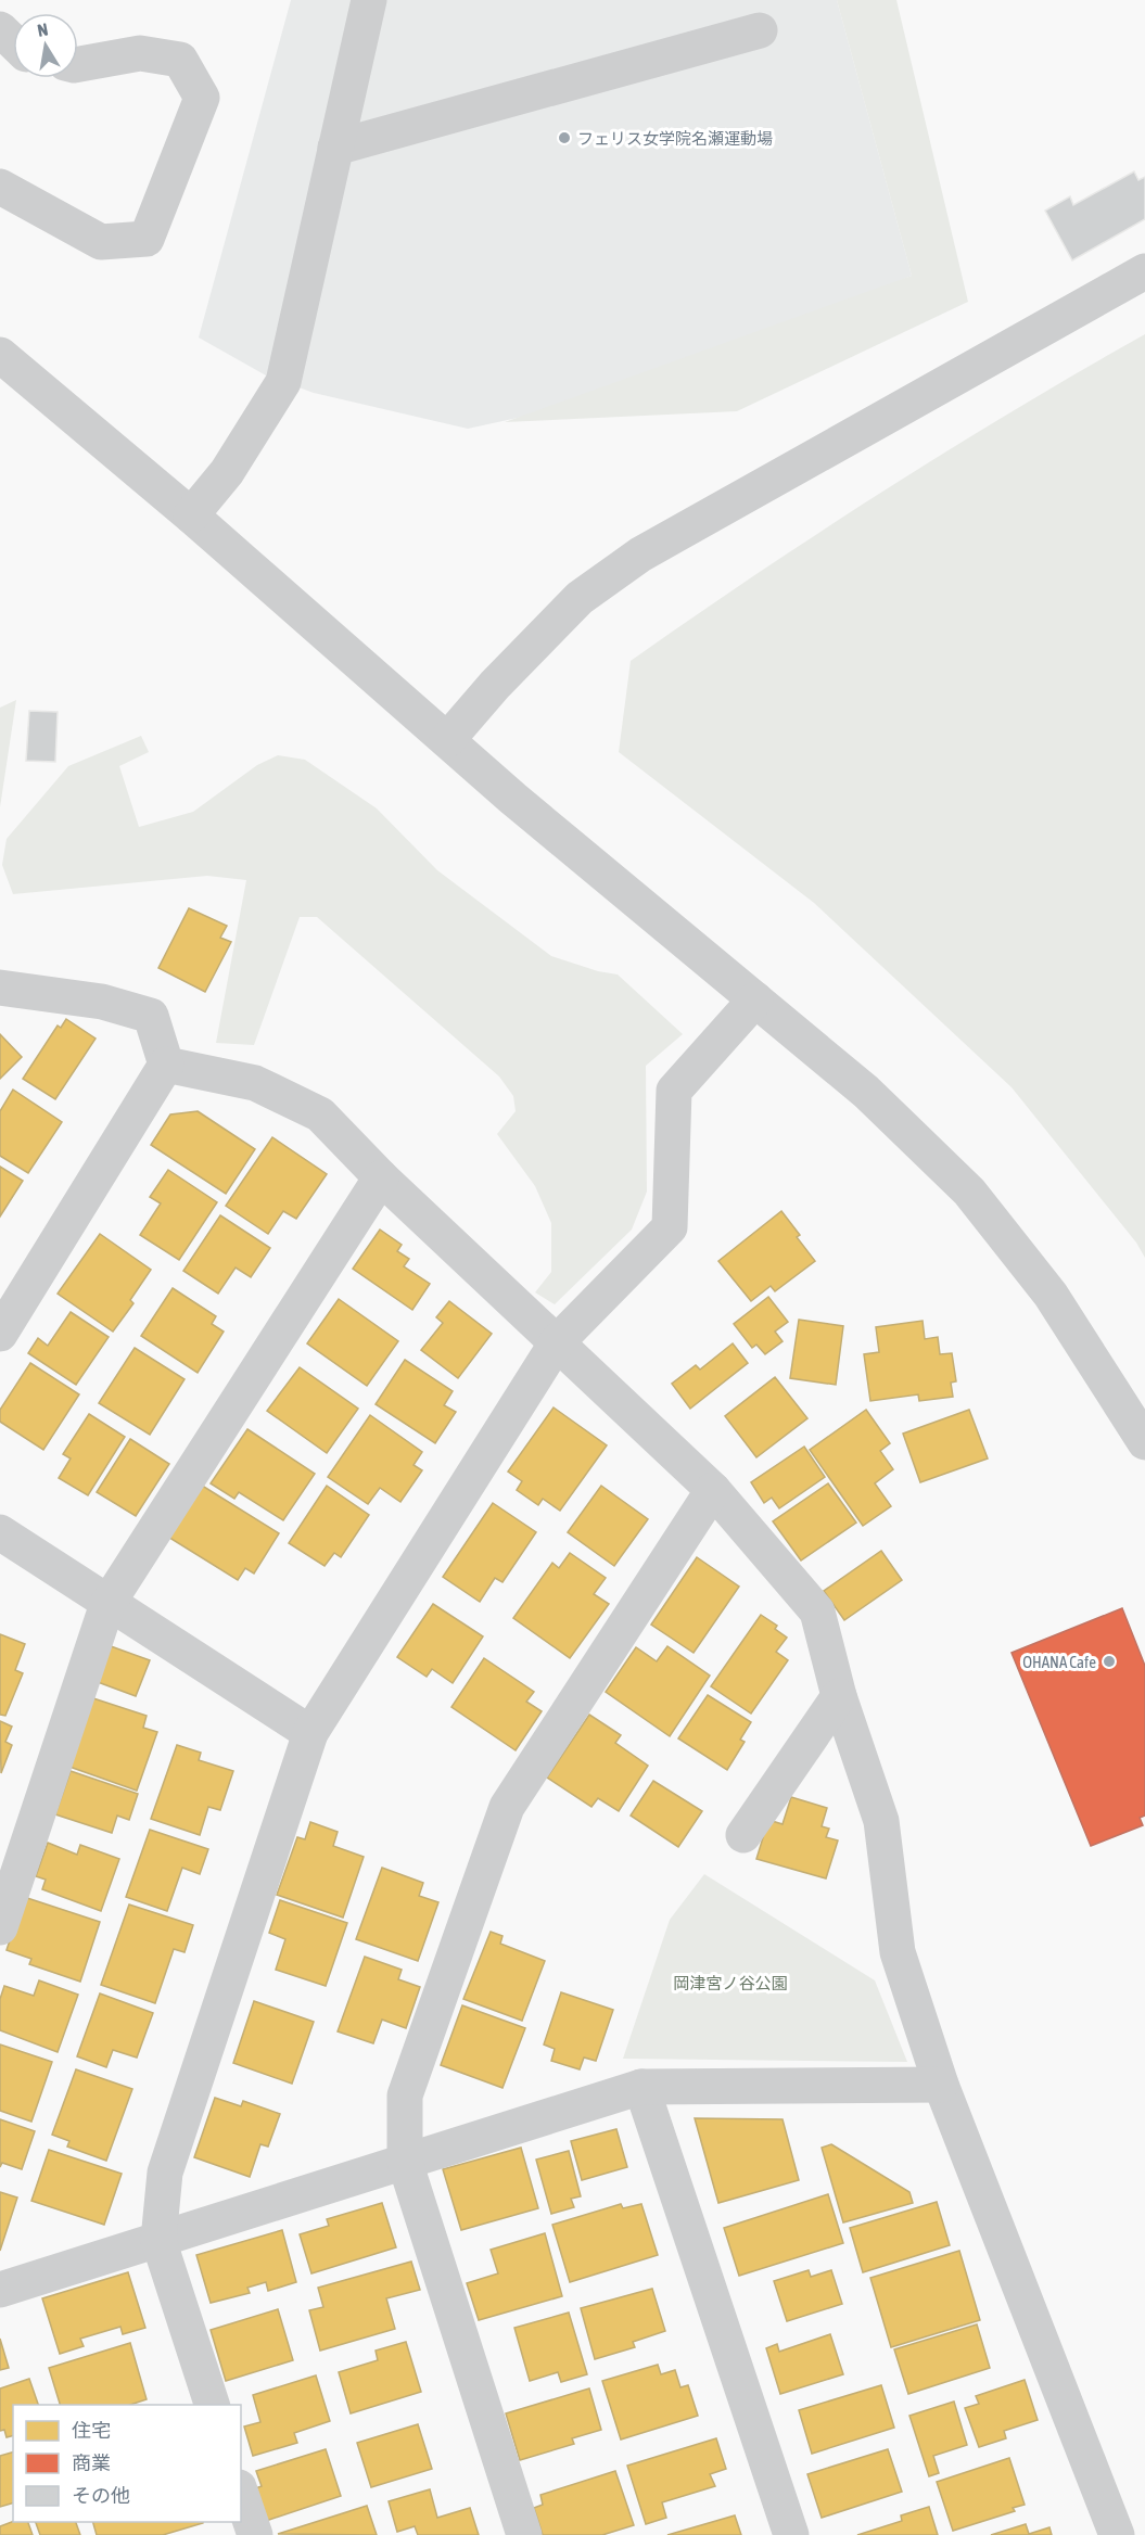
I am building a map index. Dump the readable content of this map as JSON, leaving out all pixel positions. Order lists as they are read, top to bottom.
{
  "parks": ["岡津宮ノ谷公園"],
  "places": ["フェリス女学院名瀬運動場", "OHANA Cafe"],
  "legend": ["住宅", "商業", "その他"],
  "north": "top"
}
